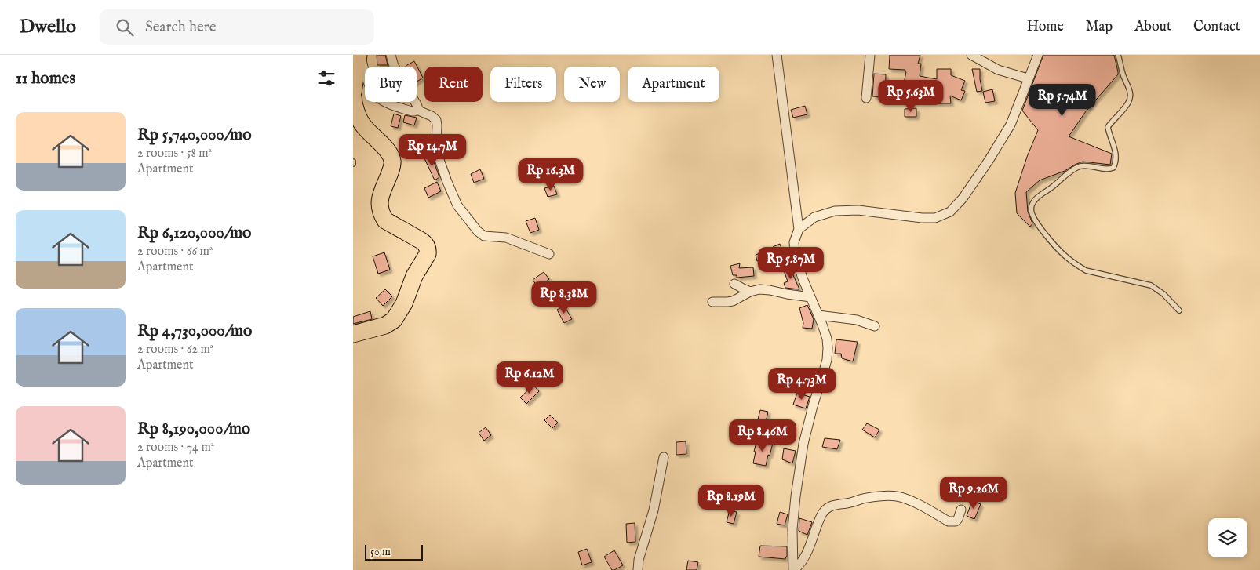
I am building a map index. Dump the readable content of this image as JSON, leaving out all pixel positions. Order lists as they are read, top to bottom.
{
  "scale_bar": "50 m",
  "page": {
    "header": "Dwello",
    "search": "Search here",
    "nav": [
      "Home",
      "Map",
      "About",
      "Contact"
    ],
    "heading": "11 homes",
    "chip": [
      "Buy",
      "Rent",
      "Filters",
      "New",
      "Apartment"
    ],
    "price": [
      "Rp 5.63M",
      "Rp 5.74M",
      "Rp 14.7M",
      "Rp 16.3M",
      "Rp 5.87M",
      "Rp 8.38M",
      "Rp 6.12M",
      "Rp 4.73M",
      "Rp 8.46M",
      "Rp 9.26M",
      "Rp 8.19M"
    ],
    "list": [
      {
        "name": "Rp 5,740,000/mo",
        "note": "2 rooms · 58 m² · Apartment"
      },
      {
        "name": "Rp 6,120,000/mo",
        "note": "2 rooms · 66 m² · Apartment"
      },
      {
        "name": "Rp 4,730,000/mo",
        "note": "2 rooms · 62 m² · Apartment"
      },
      {
        "name": "Rp 8,190,000/mo",
        "note": "2 rooms · 74 m² · Apartment"
      }
    ],
    "scale": "50 m"
  }
}
